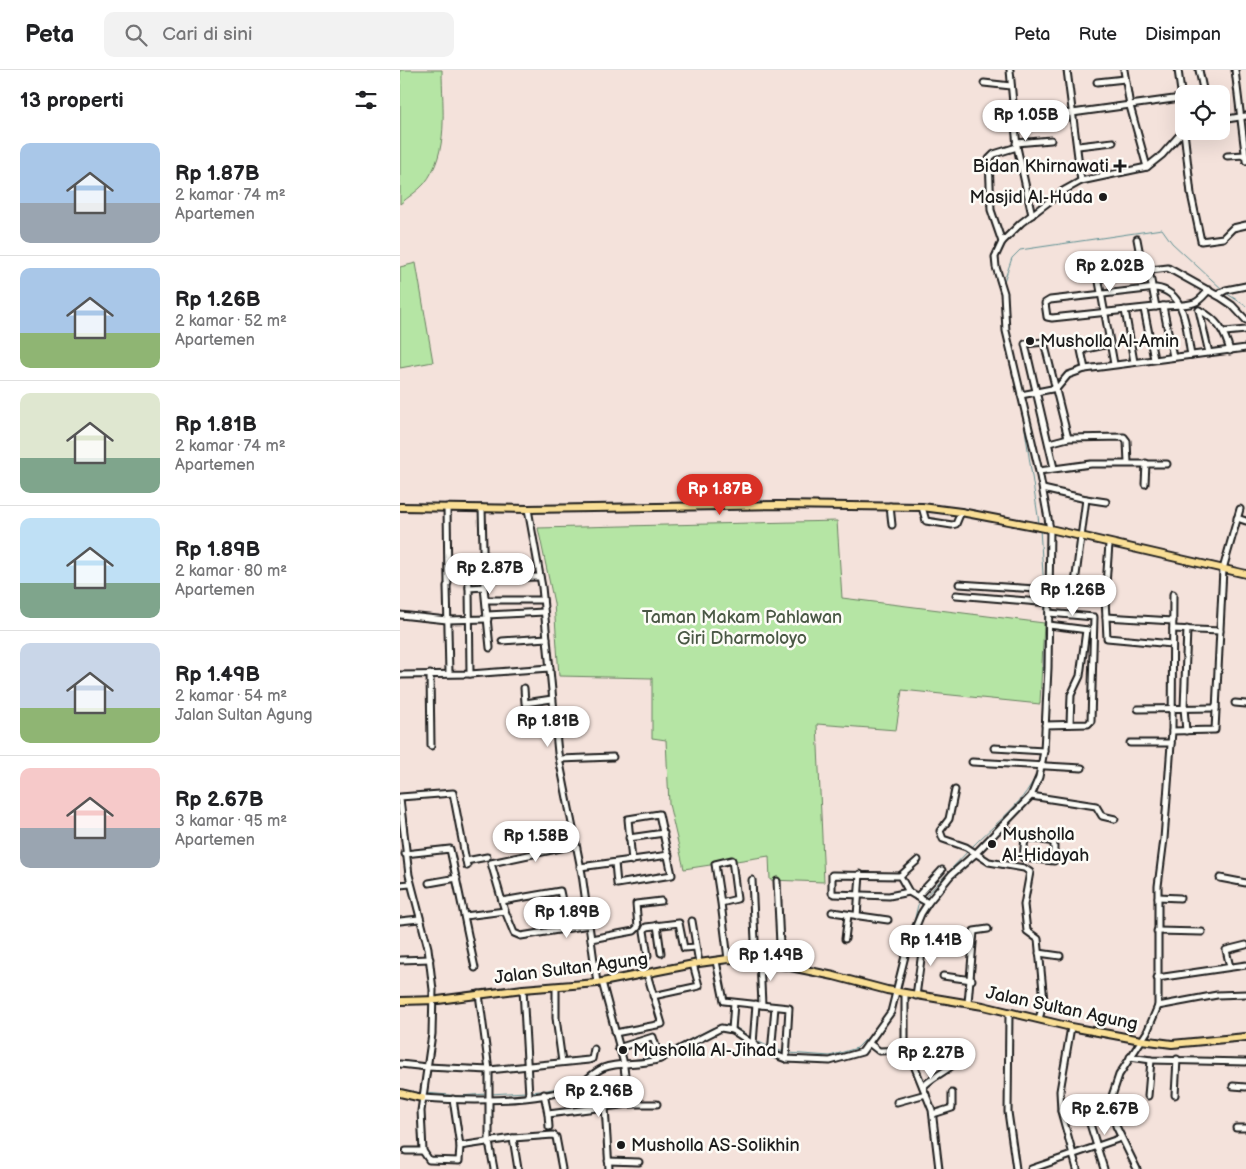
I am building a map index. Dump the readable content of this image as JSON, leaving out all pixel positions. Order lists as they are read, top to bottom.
{
  "streets": {
    "main road": ["Jalan Sultan Agung"]
  },
  "parks": ["Taman Makam Pahlawan Giri Dharmoloyo"],
  "places": {
    "health": ["Bidan Khirnawati"],
    "other": [
      "Masjid Al-Huda",
      "Musholla Al-Amin",
      "Musholla Al-Hidayah",
      "Musholla Al-Jihad",
      "Musholla AS-Solikhin"
    ]
  },
  "page": {
    "header": "Peta",
    "search": "Cari di sini",
    "nav": ["Peta", "Rute", "Disimpan"],
    "heading": "13 properti",
    "price": [
      "Rp 1.05B",
      "Rp 2.02B",
      "Rp 1.87B",
      "Rp 2.87B",
      "Rp 1.26B",
      "Rp 1.81B",
      "Rp 1.58B",
      "Rp 1.89B",
      "Rp 1.41B",
      "Rp 1.49B",
      "Rp 2.27B",
      "Rp 2.96B",
      "Rp 2.67B"
    ],
    "list": [
      {
        "name": "Rp 1.87B",
        "note": "2 kamar · 74 m² · Apartemen"
      },
      {
        "name": "Rp 1.26B",
        "note": "2 kamar · 52 m² · Apartemen"
      },
      {
        "name": "Rp 1.81B",
        "note": "2 kamar · 74 m² · Apartemen"
      },
      {
        "name": "Rp 1.89B",
        "note": "2 kamar · 80 m² · Apartemen"
      },
      {
        "name": "Rp 1.49B",
        "note": "2 kamar · 54 m² · Jalan Sultan Agung"
      },
      {
        "name": "Rp 2.67B",
        "note": "3 kamar · 95 m² · Apartemen"
      }
    ]
  }
}
